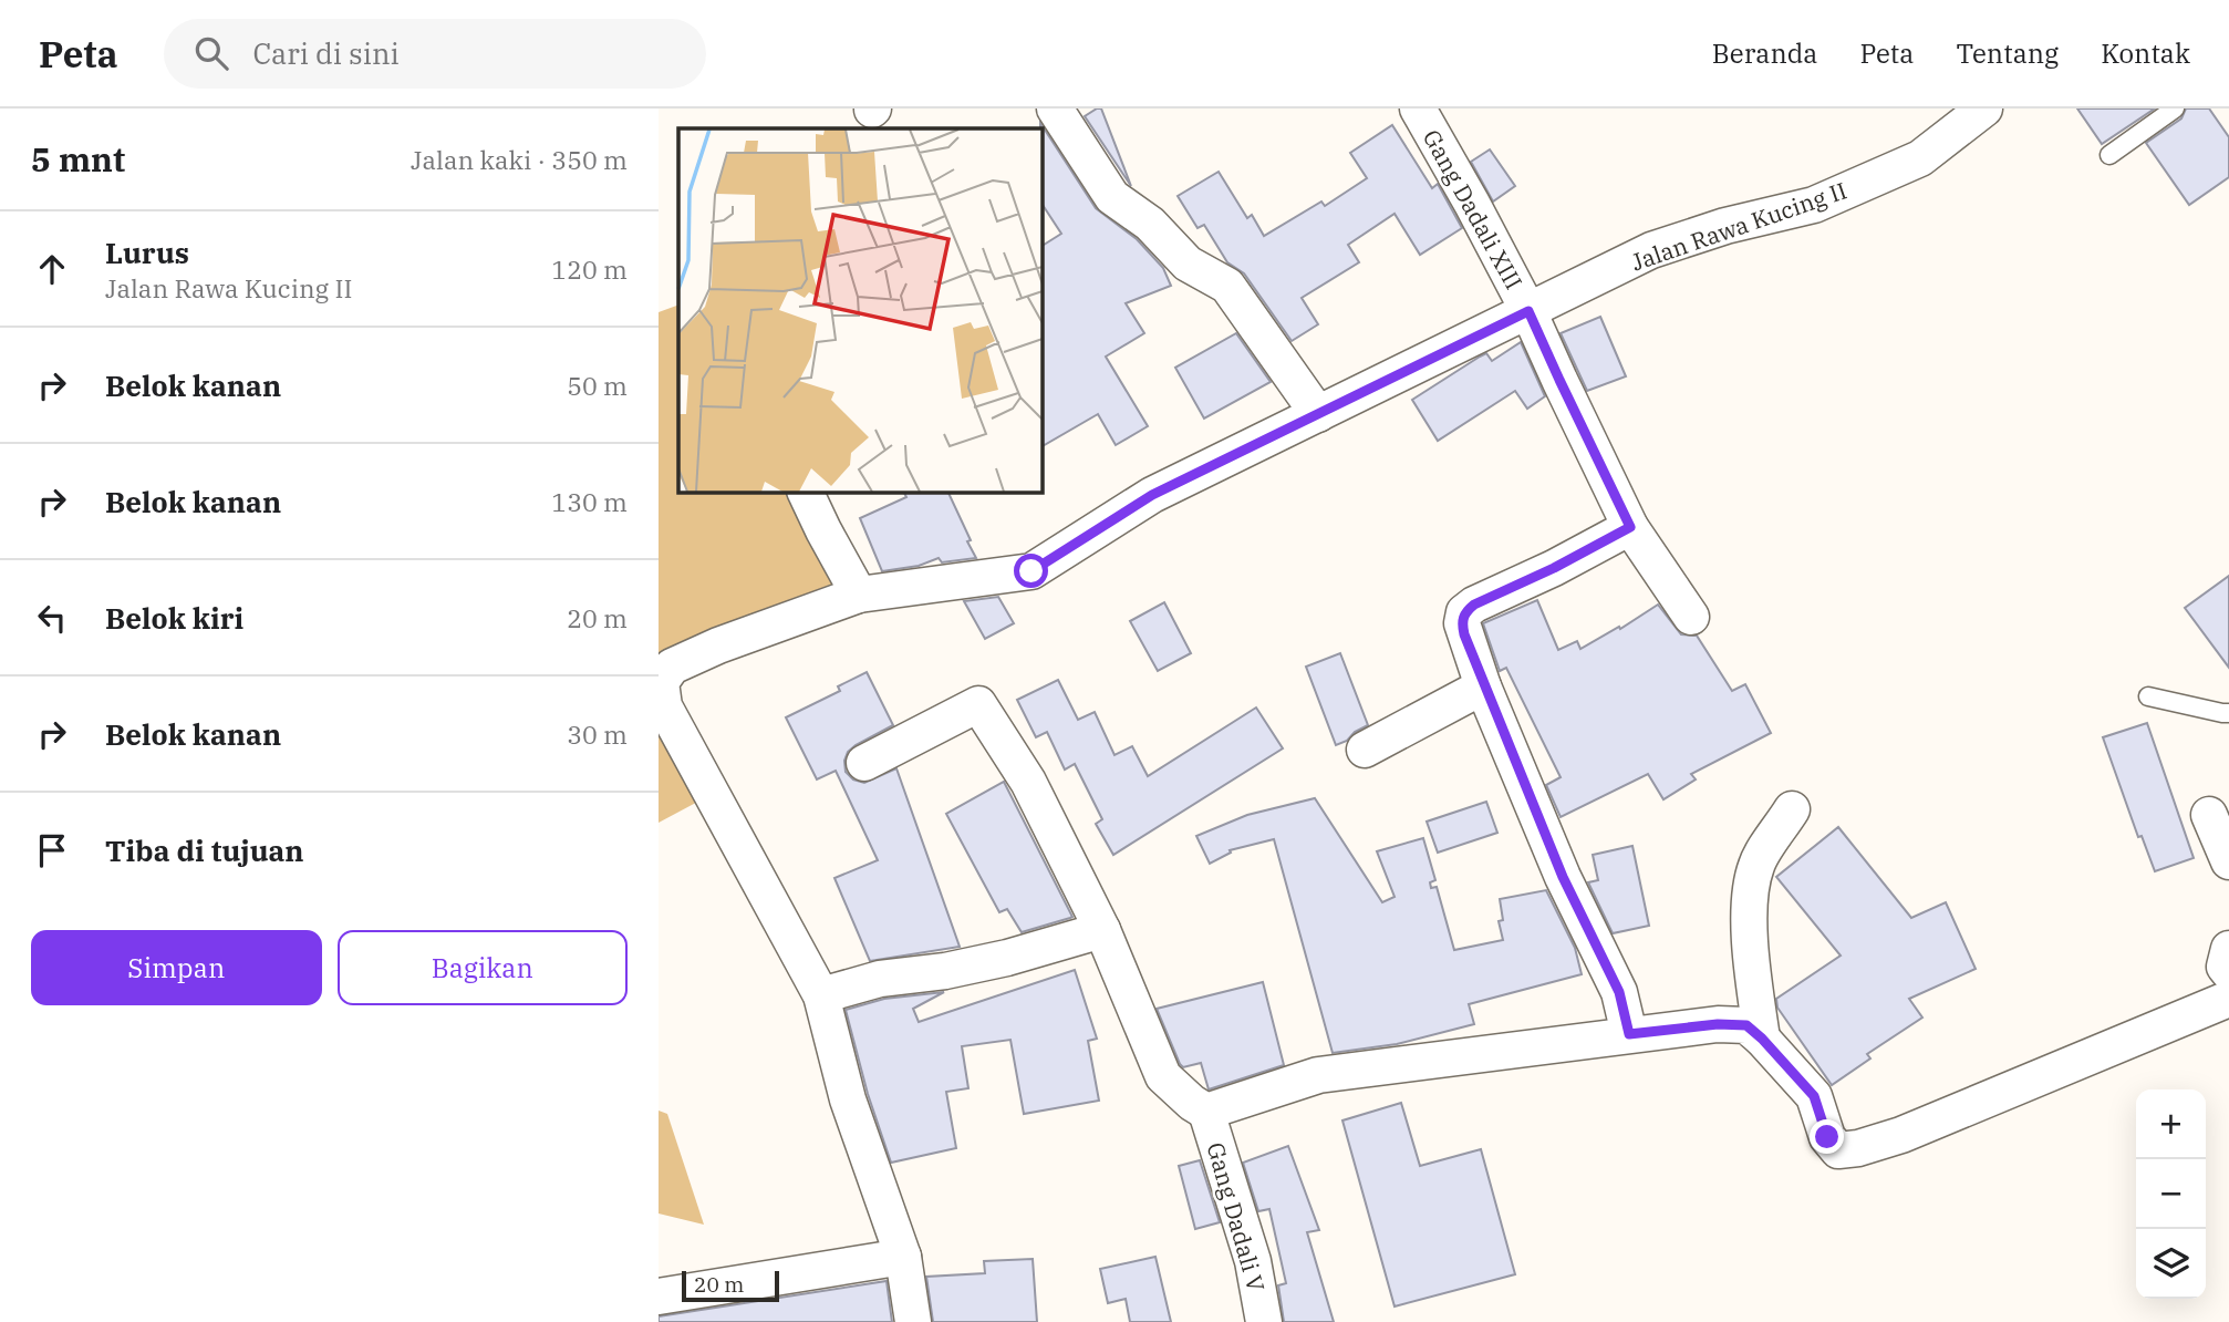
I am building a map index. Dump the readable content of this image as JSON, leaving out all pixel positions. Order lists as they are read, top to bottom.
{
  "streets": {
    "street": ["Gang Dadali XIII", "Jalan Rawa Kucing II", "Gang Dadali V"]
  },
  "crossings": [
    ["Gang Dadali XIII", "Jalan Rawa Kucing II"]
  ],
  "scale_bar": "20 m",
  "page": {
    "header": "Peta",
    "search": "Cari di sini",
    "nav": [
      "Beranda",
      "Peta",
      "Tentang",
      "Kontak"
    ],
    "heading": ["5 mnt", "Jalan kaki · 350 m"],
    "list": [
      ["Lurus", "Jalan Rawa Kucing II", "120 m"],
      ["Belok kanan", "50 m"],
      ["Belok kanan", "130 m"],
      ["Belok kiri", "20 m"],
      ["Belok kanan", "30 m"],
      "Tiba di tujuan"
    ],
    "buttons": ["Simpan", "Bagikan"],
    "map_buttons": ["+", "−"],
    "scale": "20 m"
  }
}
